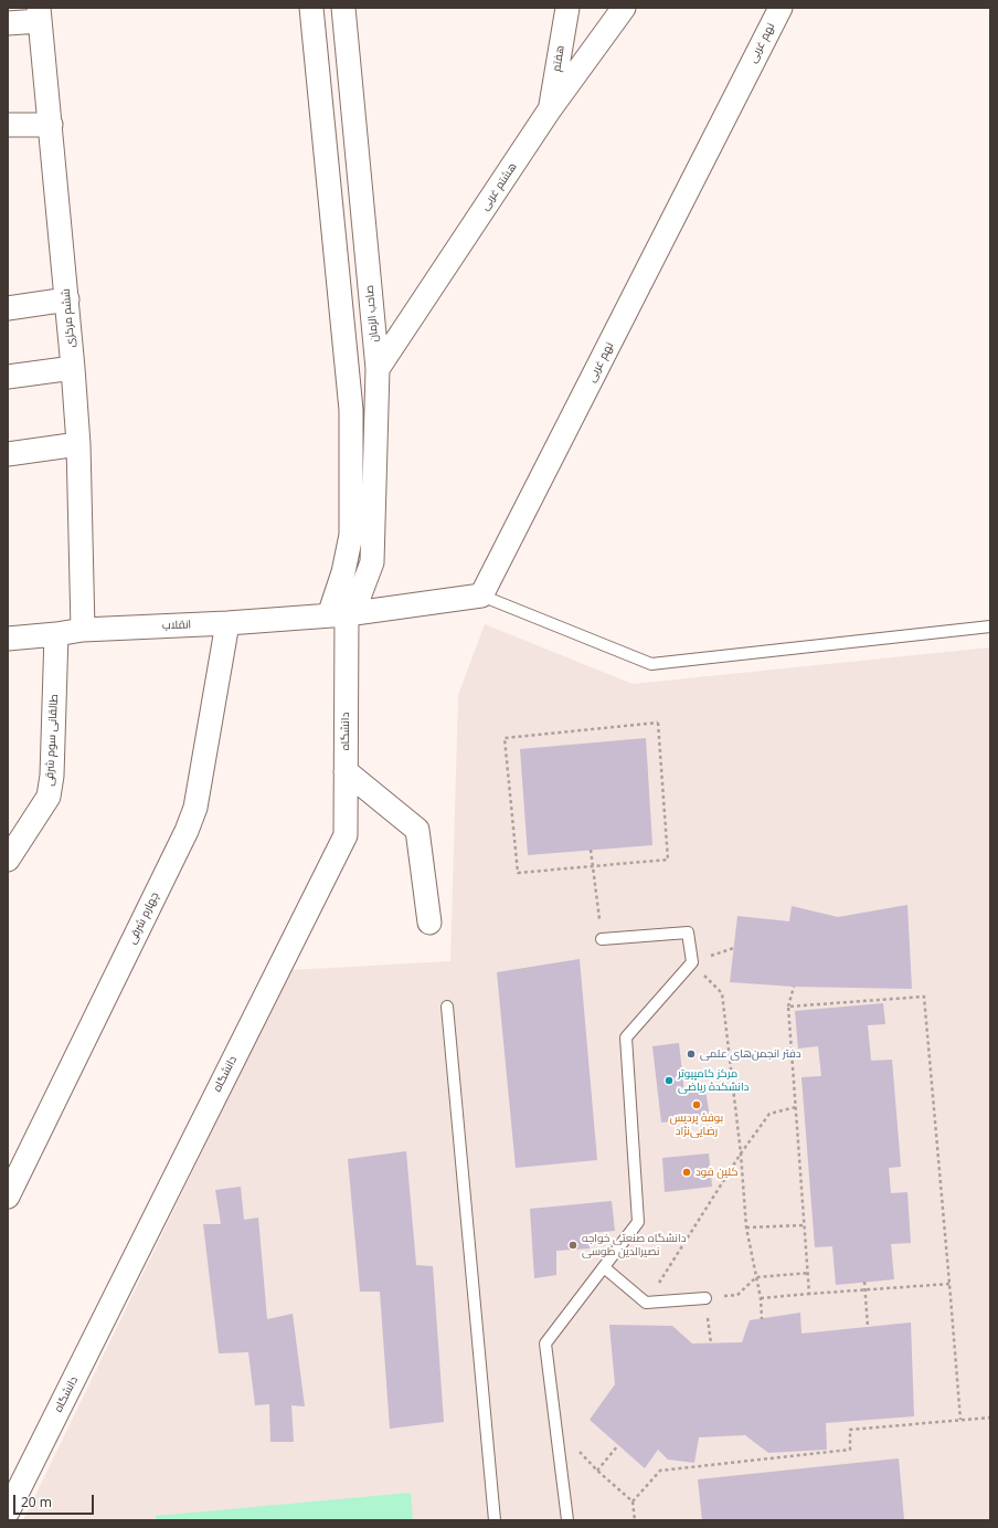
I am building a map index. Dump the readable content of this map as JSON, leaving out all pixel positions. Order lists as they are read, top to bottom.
{
  "streets": {
    "street": [
      "نهم غربی",
      "هفتم",
      "هشتم غربی",
      "صاحب الزمان",
      "ششم مرکزی",
      "انقلاب",
      "دانشگاه",
      "طالقانی سوم شرقی",
      "چهارم شرقی"
    ]
  },
  "crossings": [
    ["هفتم", "هشتم غربی"],
    ["هشتم غربی", "صاحب الزمان"],
    ["صاحب الزمان", "انقلاب"],
    ["صاحب الزمان", "دانشگاه"],
    ["ششم مرکزی", "انقلاب"],
    ["انقلاب", "دانشگاه"],
    ["انقلاب", "طالقانی سوم شرقی"],
    ["انقلاب", "چهارم شرقی"]
  ],
  "places": [
    "دفتر انجمن‌های علمی",
    "مرکز کامپیوتر دانشکدهٔ ریاضی",
    "بوفهٔ پردیس رضایی‌نژاد",
    "کلین فود",
    "دانشگاه صنعتی خواجه نصیرالدین طوسی"
  ],
  "scale_bar": "20 m"
}
